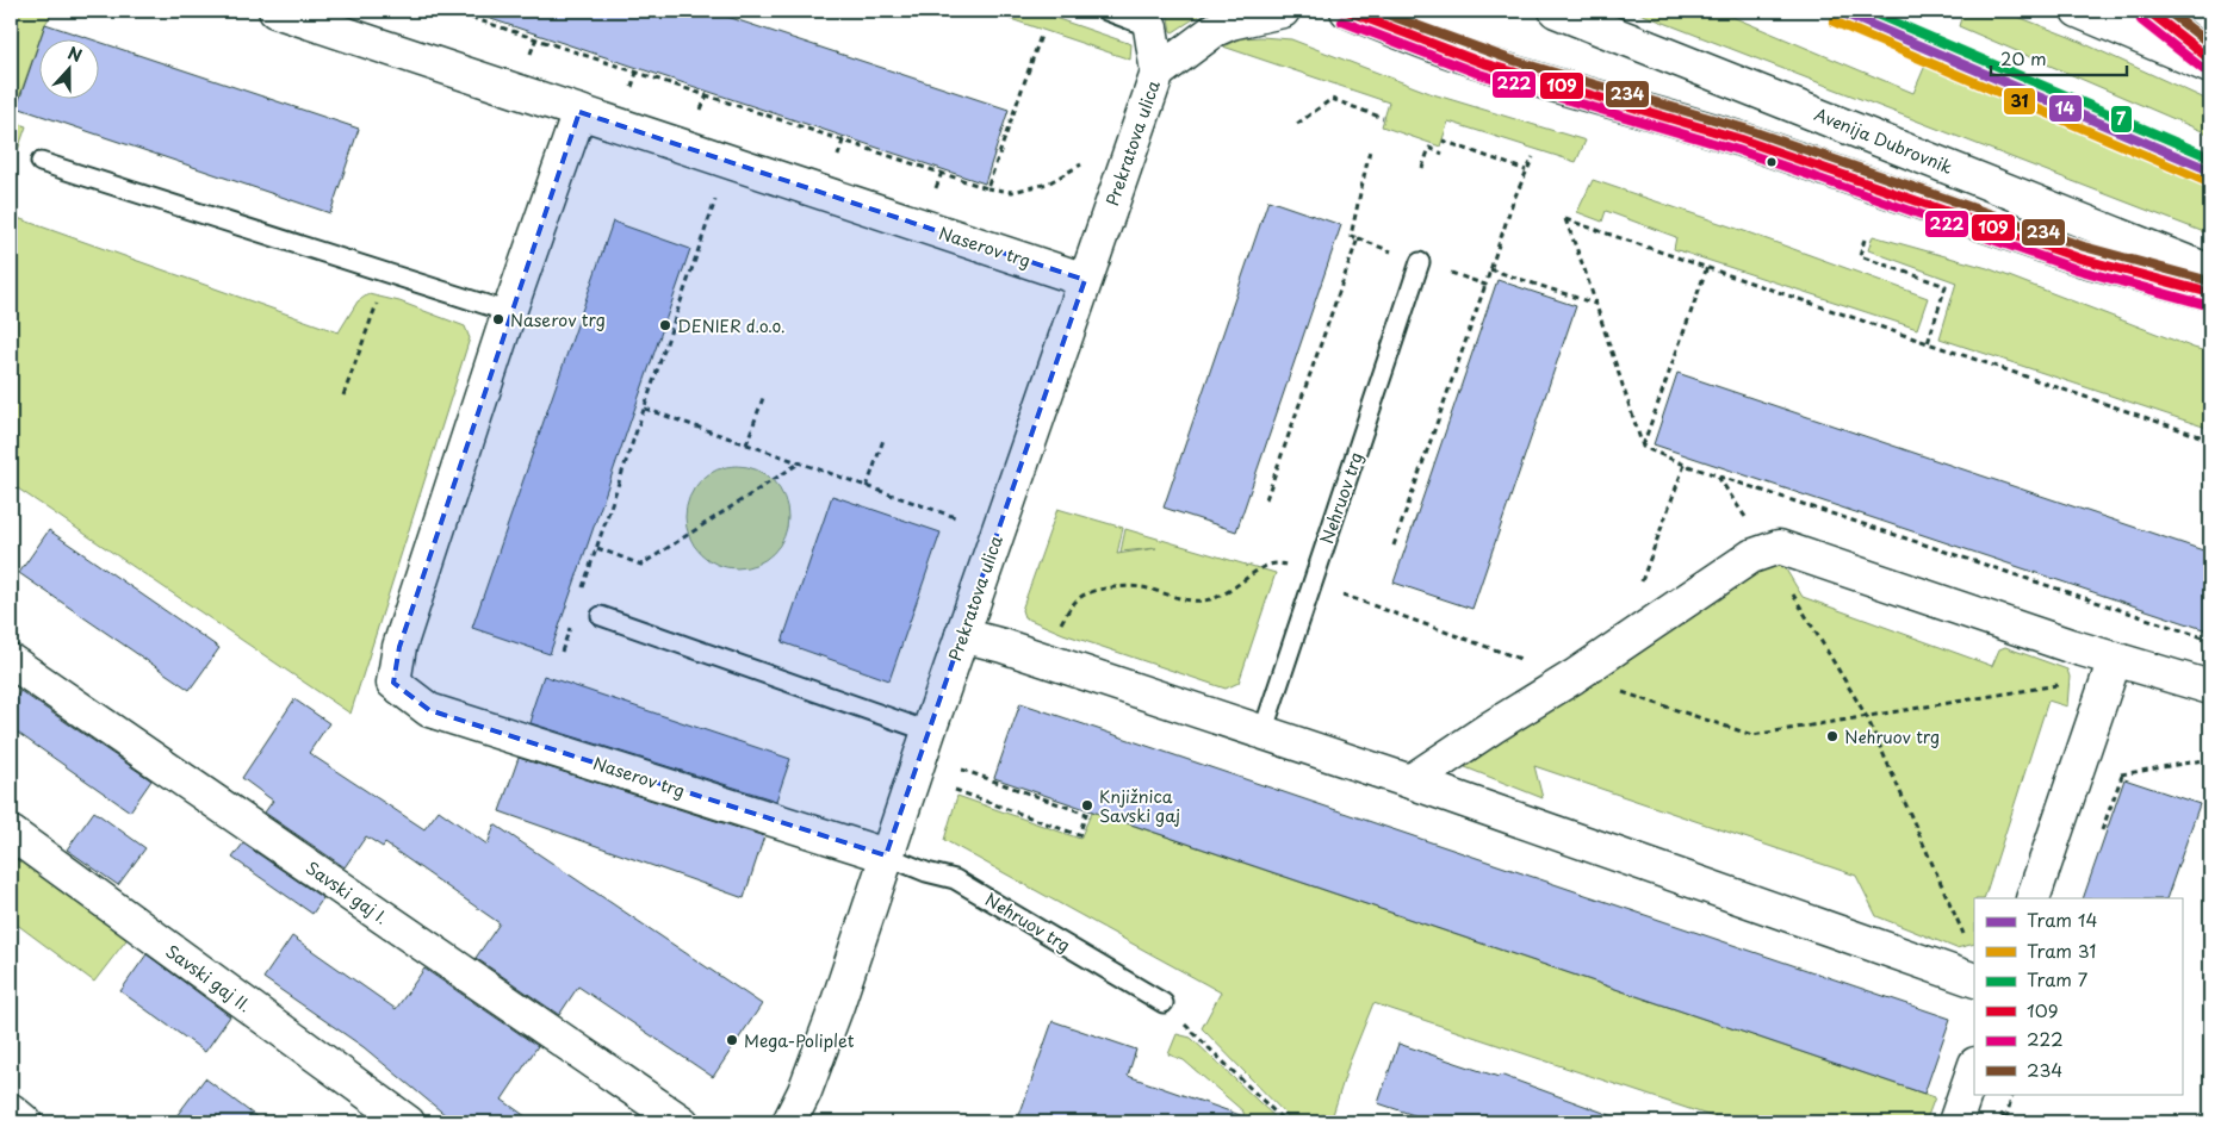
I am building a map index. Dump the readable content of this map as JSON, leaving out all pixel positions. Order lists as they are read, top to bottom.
{
  "streets": {
    "street": [
      "Avenija Dubrovnik",
      "Prekratova ulica",
      "Naserov trg",
      "Savski gaj I.",
      "Savski gaj II."
    ],
    "lane": ["Nehruov trg"]
  },
  "crossings": [
    ["Prekratova ulica", "Naserov trg"],
    ["Prekratova ulica", "Nehruov trg"],
    ["Naserov trg", "Nehruov trg"]
  ],
  "places": [
    "Naserov trg",
    "DENIER d.o.o.",
    "Nehruov trg",
    "Knjižnica Savski gaj",
    "Mega-Poliplet"
  ],
  "lines": [
    "tram line 14",
    "tram line 7",
    "transit line 109",
    "transit line 234",
    "transit line 222",
    "tram line 31"
  ],
  "legend": [
    "Tram 14",
    "Tram 31",
    "Tram 7",
    "109",
    "222",
    "234"
  ],
  "scale_bar": "20 m",
  "north": "top"
}
